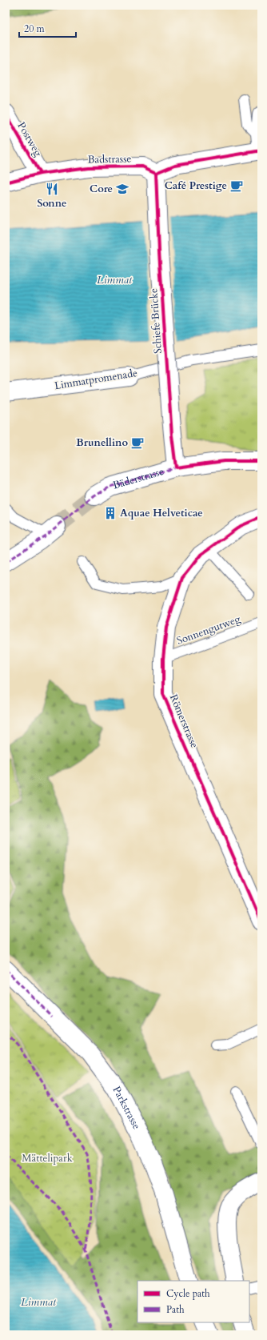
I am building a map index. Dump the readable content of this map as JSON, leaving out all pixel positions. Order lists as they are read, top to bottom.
{
  "streets": {
    "street": [
      "Postweg",
      "Badstrasse",
      "Schiefe Brücke",
      "Limmatpromenade",
      "Bäderstrasse",
      "Römerstrasse",
      "Parkstrasse"
    ],
    "lane": ["Sonnengutweg"]
  },
  "crossings": [
    ["Postweg", "Badstrasse"],
    ["Badstrasse", "Schiefe Brücke"],
    ["Schiefe Brücke", "Bäderstrasse"],
    ["Sonnengutweg", "Römerstrasse"]
  ],
  "water": ["Limmat"],
  "parks": ["Mättelipark"],
  "places": {
    "cafe": ["Café Prestige", "Brunellino"],
    "restaurant": ["Sonne"],
    "school or university": ["Core"],
    "building": ["Aquae Helveticae"]
  },
  "legend": ["Cycle path", "Path"],
  "scale_bar": "20 m"
}
